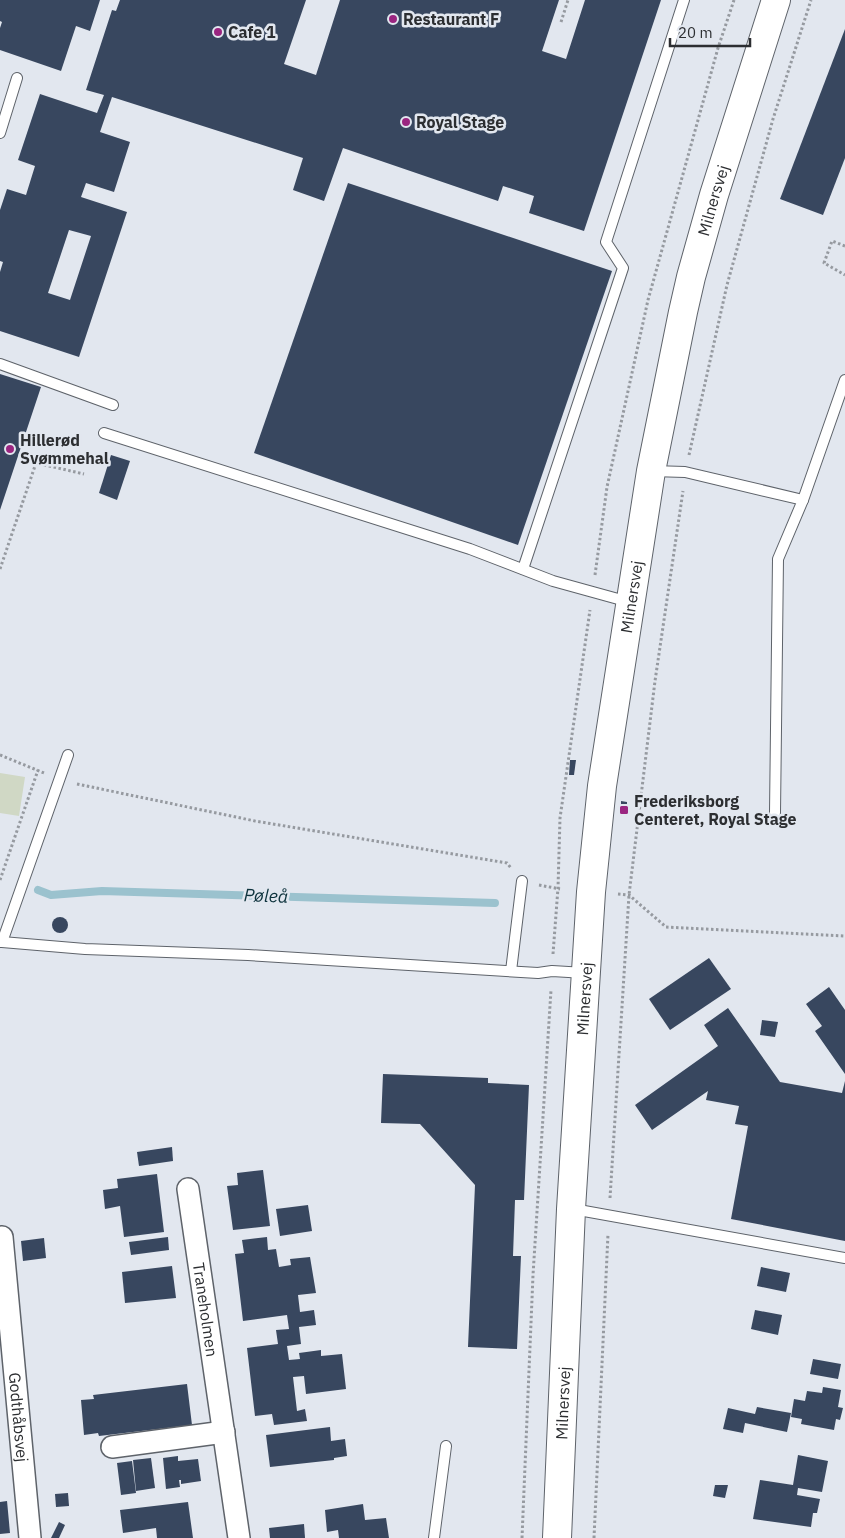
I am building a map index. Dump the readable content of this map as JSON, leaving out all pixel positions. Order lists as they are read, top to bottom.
{
  "streets": {
    "street": ["Milnersvej", "Traneholmen", "Godthåbsvej"]
  },
  "water": ["Pøleå"],
  "places": {
    "other": [
      "Restaurant F",
      "Cafe 1",
      "Royal Stage",
      "Hillerød Svømmehal"
    ],
    "transit": ["Frederiksborg Centeret, Royal Stage"]
  },
  "scale_bar": "20 m"
}
